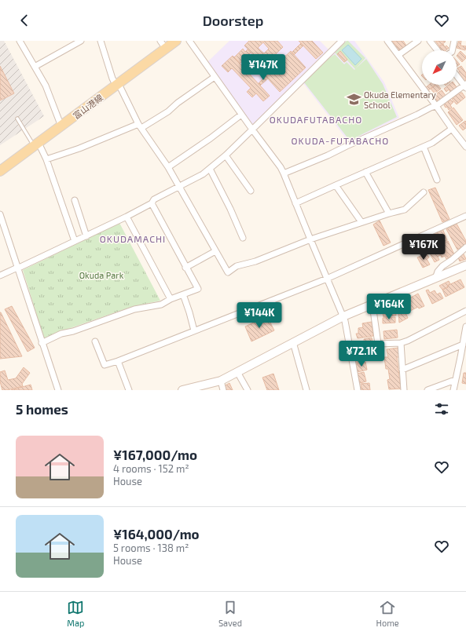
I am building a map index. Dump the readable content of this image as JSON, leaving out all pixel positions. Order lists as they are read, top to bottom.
{
  "streets": {
    "main road": ["富山港線"]
  },
  "districts": ["OKUDAFUTABACHO", "OKUDA-FUTABACHO", "OKUDAMACHI"],
  "parks": ["Okuda Park"],
  "places": {
    "school or university": ["Okuda Elementary School"]
  },
  "north": "bottom left",
  "page": {
    "header": "Doorstep",
    "price": [
      "¥147K",
      "¥167K",
      "¥164K",
      "¥144K",
      "¥72.1K"
    ],
    "heading": "5 homes",
    "list": [
      {
        "name": "¥167,000/mo",
        "note": "4 rooms · 152 m² · House"
      },
      {
        "name": "¥164,000/mo",
        "note": "5 rooms · 138 m² · House"
      }
    ],
    "tabs": ["Map", "Saved", "Home"]
  }
}
